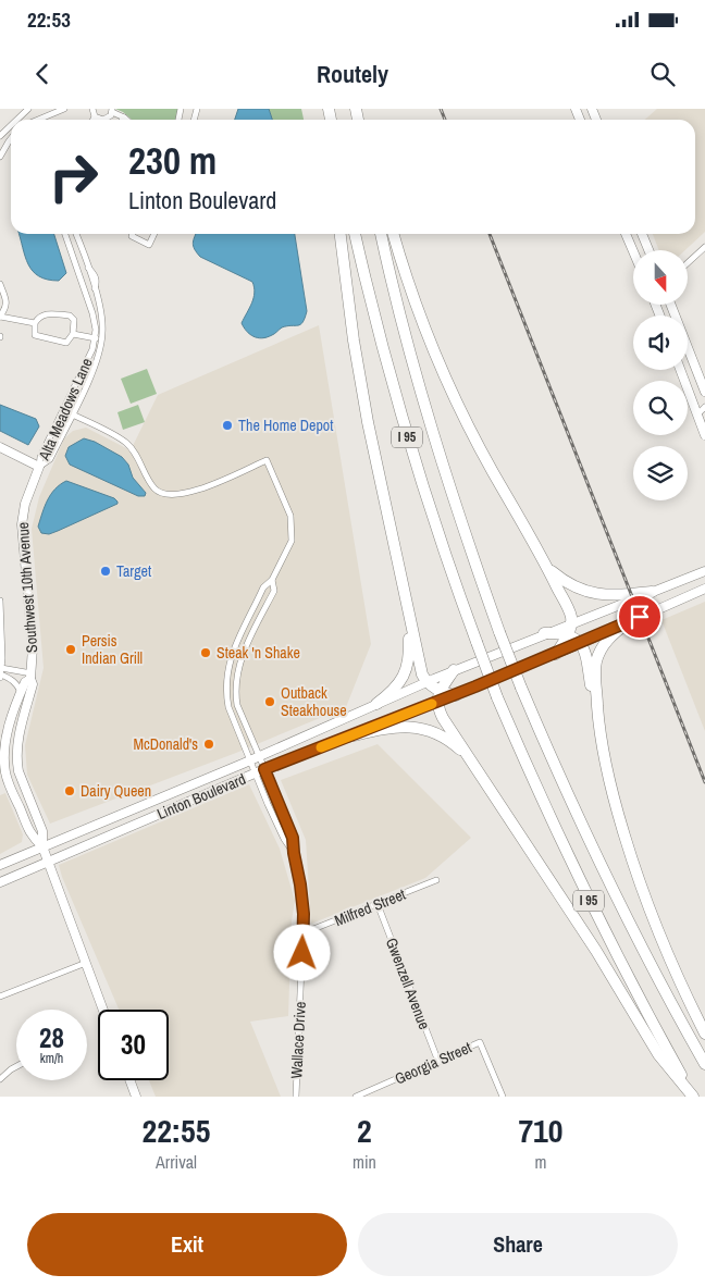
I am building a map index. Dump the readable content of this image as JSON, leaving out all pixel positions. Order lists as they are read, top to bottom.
{
  "streets": {
    "highway": ["I 95"],
    "main road": ["Southwest 10th Avenue", "Linton Boulevard"],
    "street": [
      "Alta Meadows Lane",
      "Milfred Street",
      "Gwenzell Avenue",
      "Wallace Drive",
      "Georgia Street"
    ]
  },
  "crossings": [
    ["Alta Meadows Lane", "Southwest 10th Avenue"],
    ["Southwest 10th Avenue", "Linton Boulevard"],
    ["Linton Boulevard", "Wallace Drive"],
    ["Milfred Street", "Gwenzell Avenue"],
    ["Milfred Street", "Wallace Drive"],
    ["Gwenzell Avenue", "Georgia Street"]
  ],
  "places": [
    "The Home Depot",
    "Target",
    "Persis Indian Grill",
    "Steak 'n Shake",
    "Outback Steakhouse",
    "McDonald's",
    "Dairy Queen"
  ],
  "north": "bottom",
  "page": {
    "status": "22:53",
    "header": "Routely",
    "turn": ["230 m", "Linton Boulevard"],
    "speed": "28 km/h",
    "limit": "30",
    "eta": [
      "22:55",
      "Arrival",
      "2",
      "min",
      "710",
      "m"
    ],
    "buttons": ["Exit", "Share"]
  }
}
